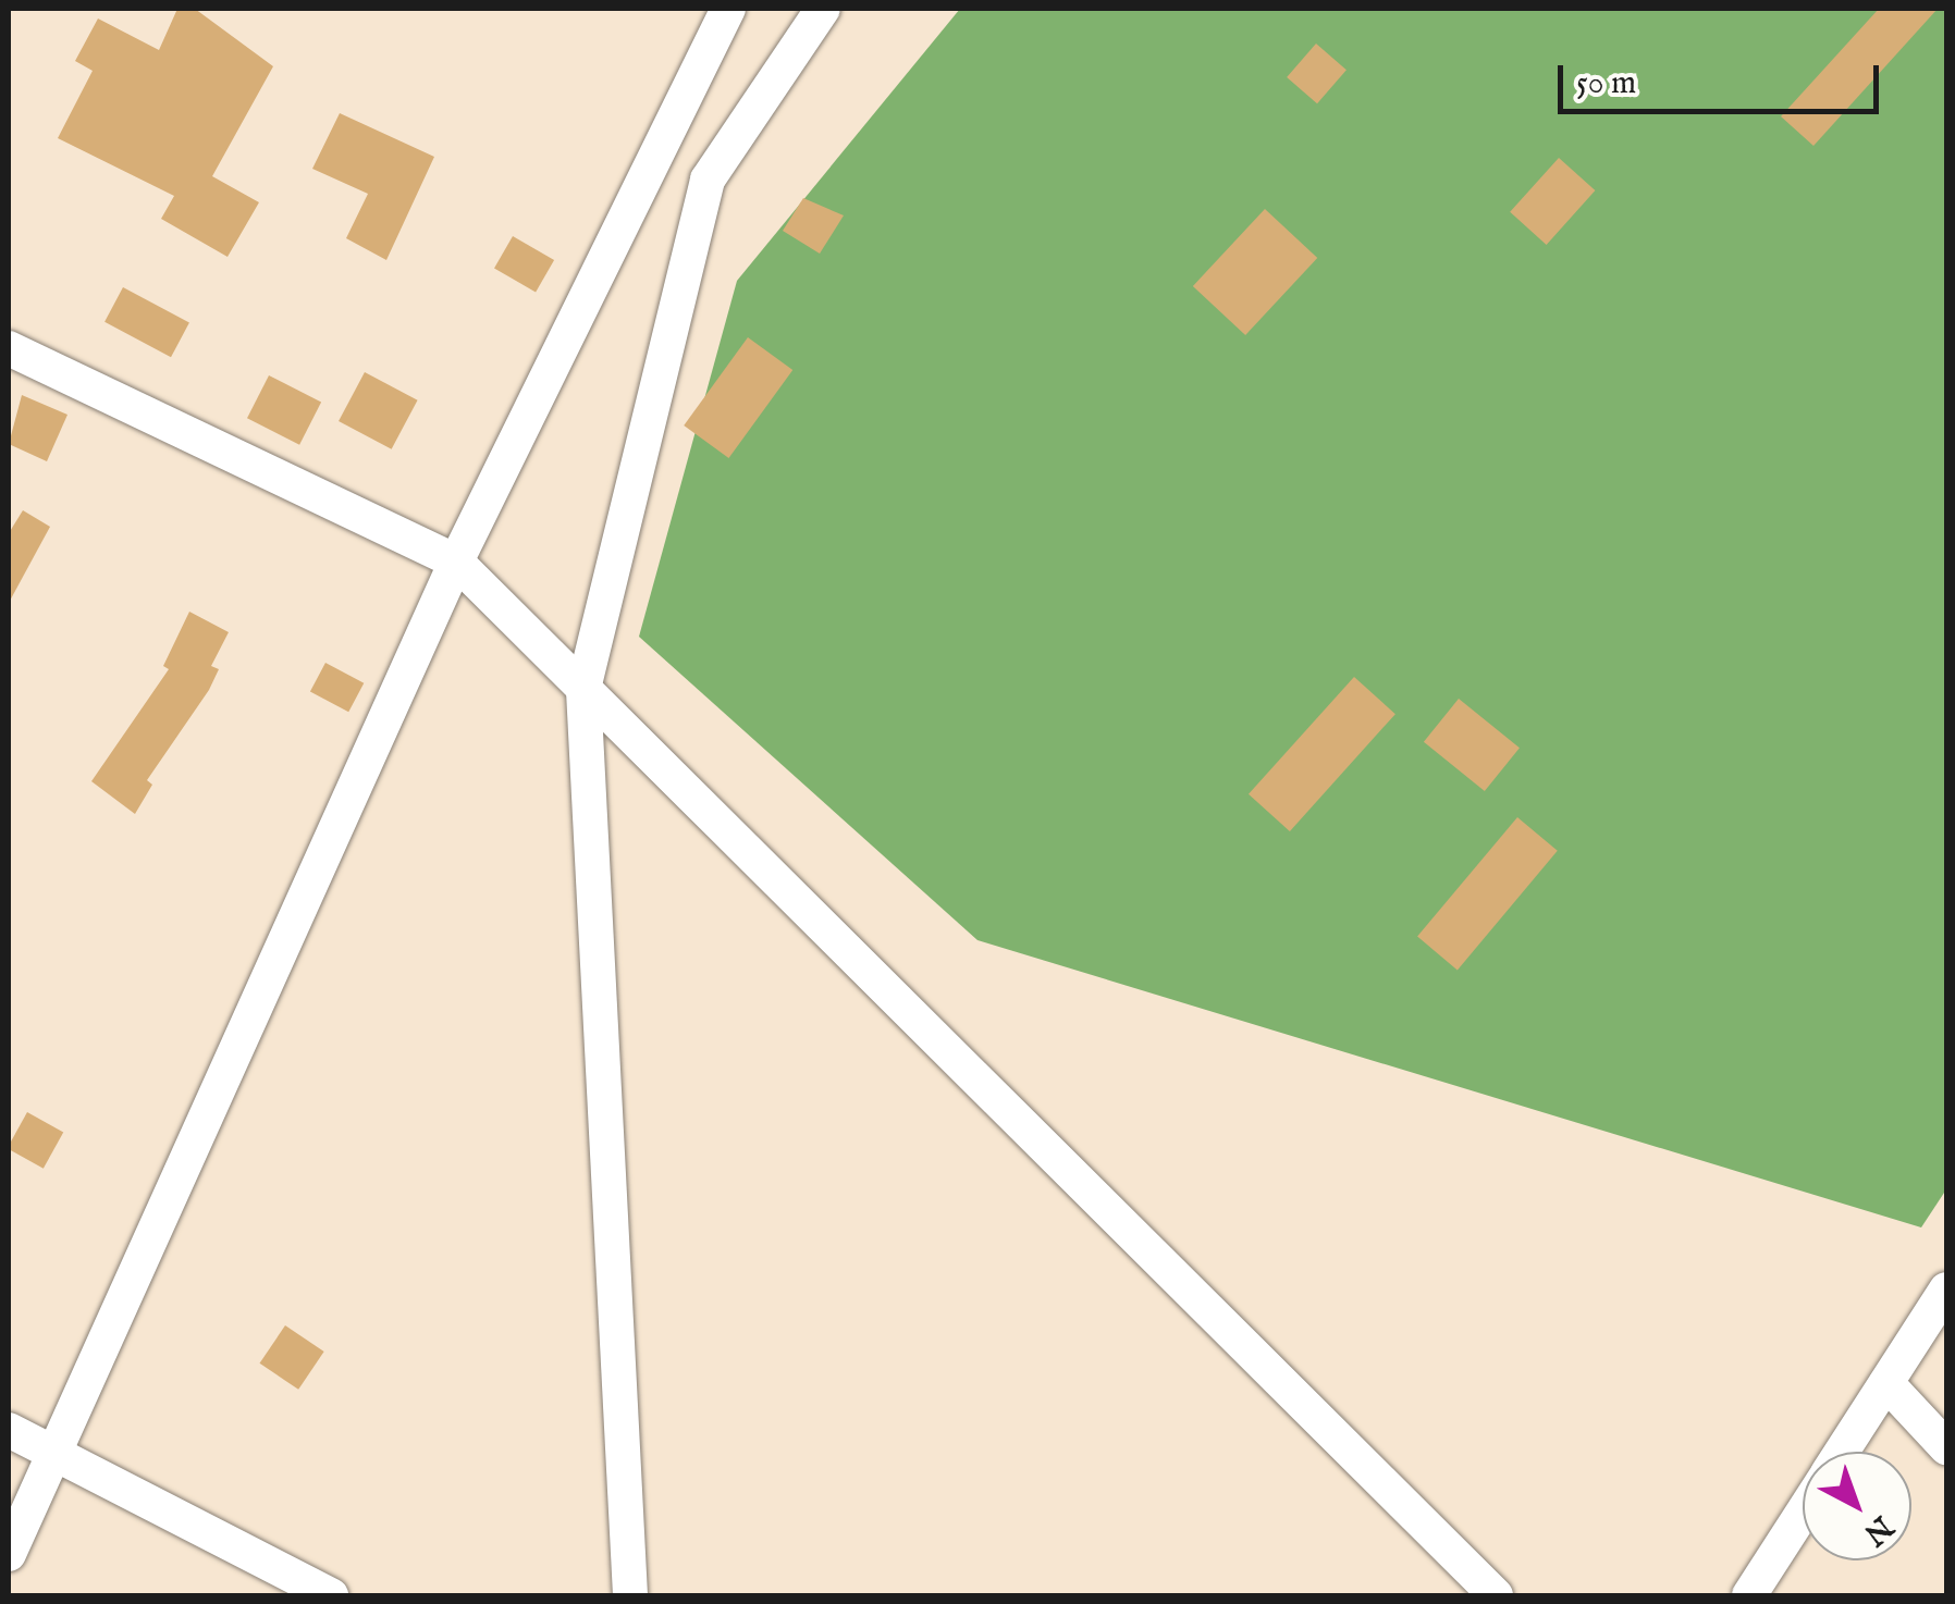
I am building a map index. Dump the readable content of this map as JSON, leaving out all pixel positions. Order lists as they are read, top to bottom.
{
  "scale_bar": "50 m",
  "north": "bottom right"
}
